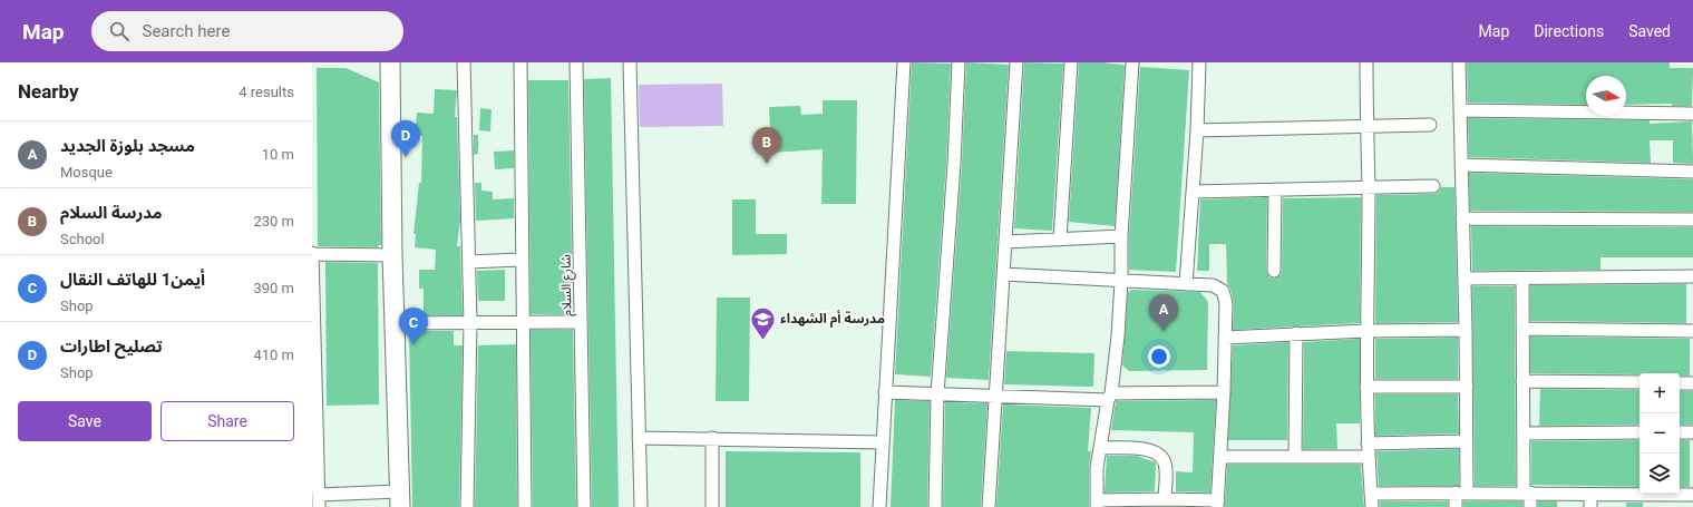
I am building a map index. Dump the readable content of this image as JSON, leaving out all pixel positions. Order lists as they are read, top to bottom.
{
  "streets": {
    "street": ["شارع السلام"]
  },
  "places": {
    "school or university": ["مدرسة أم الشهداء"]
  },
  "north": "right",
  "page": {
    "header": "Map",
    "search": "Search here",
    "nav": ["Map", "Directions", "Saved"],
    "heading": ["Nearby", "4 results"],
    "list": [
      {
        "mark": "A",
        "name": "مسجد بلوزة الجديد",
        "note": "Mosque",
        "value": "10 m"
      },
      {
        "mark": "B",
        "name": "مدرسة السلام",
        "note": "School",
        "value": "230 m"
      },
      {
        "mark": "C",
        "name": "أيمن1 للهاتف النقال",
        "note": "Shop",
        "value": "390 m"
      },
      {
        "mark": "D",
        "name": "تصليح اطارات",
        "note": "Shop",
        "value": "410 m"
      }
    ],
    "pins": [
      "D",
      "B",
      "A",
      "C"
    ],
    "map_buttons": ["+", "−"],
    "buttons": ["Save", "Share"]
  }
}
